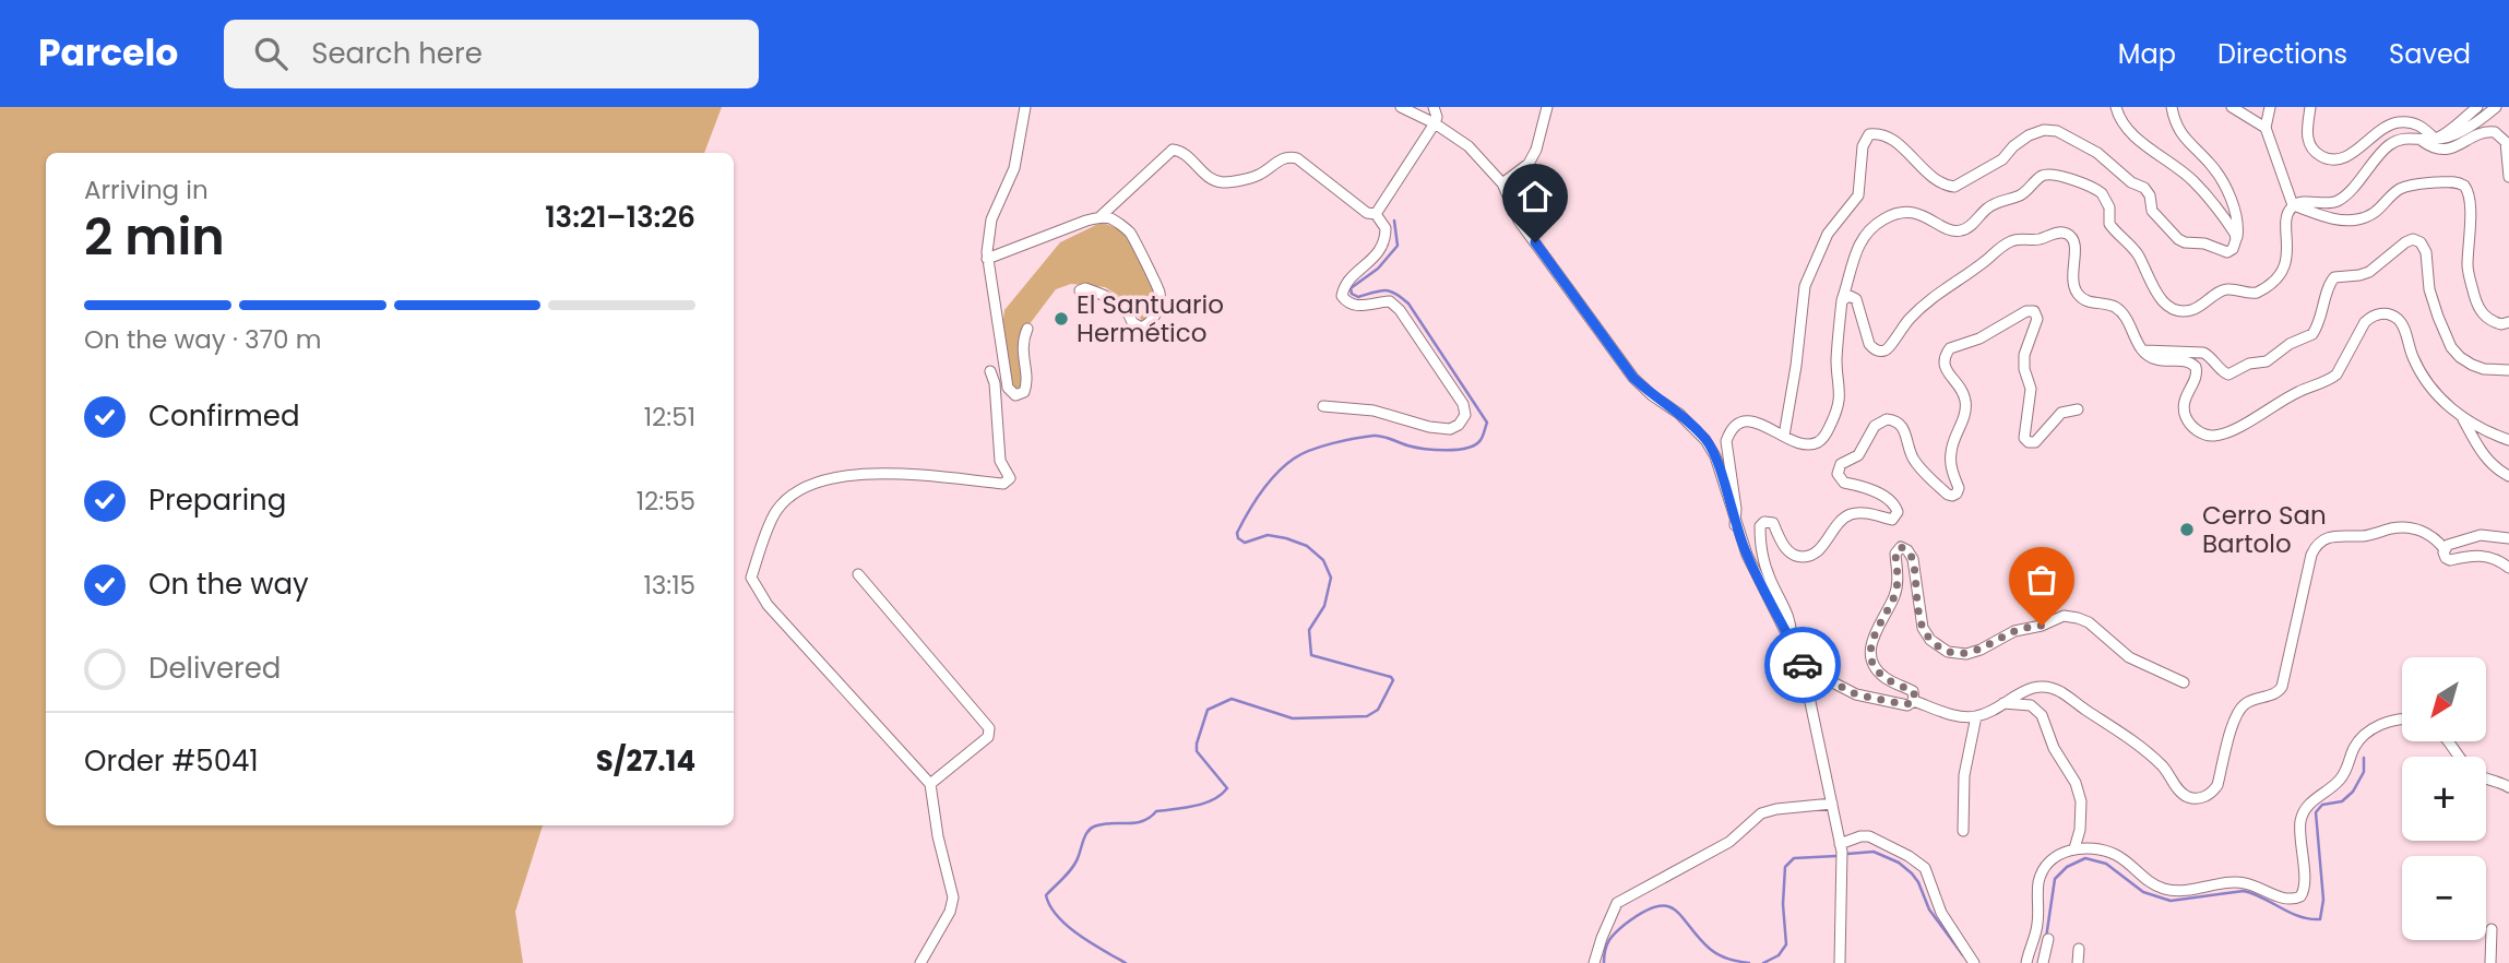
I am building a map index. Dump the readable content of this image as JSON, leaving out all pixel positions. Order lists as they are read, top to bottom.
{
  "places": ["El Santuario Hermético", "Cerro San Bartolo"],
  "north": "bottom left",
  "page": {
    "header": "Parcelo",
    "search": "Search here",
    "nav": ["Map", "Directions", "Saved"],
    "heading": ["2 min", "Arriving in", "13:21–13:26"],
    "panel": ["Order #5041", "S/27.14"],
    "bar": "On the way · 370 m",
    "list": [
      ["Confirmed", "12:51"],
      ["Preparing", "12:55"],
      ["On the way", "13:15"],
      "Delivered"
    ],
    "map_buttons": ["+", "−"]
  }
}
